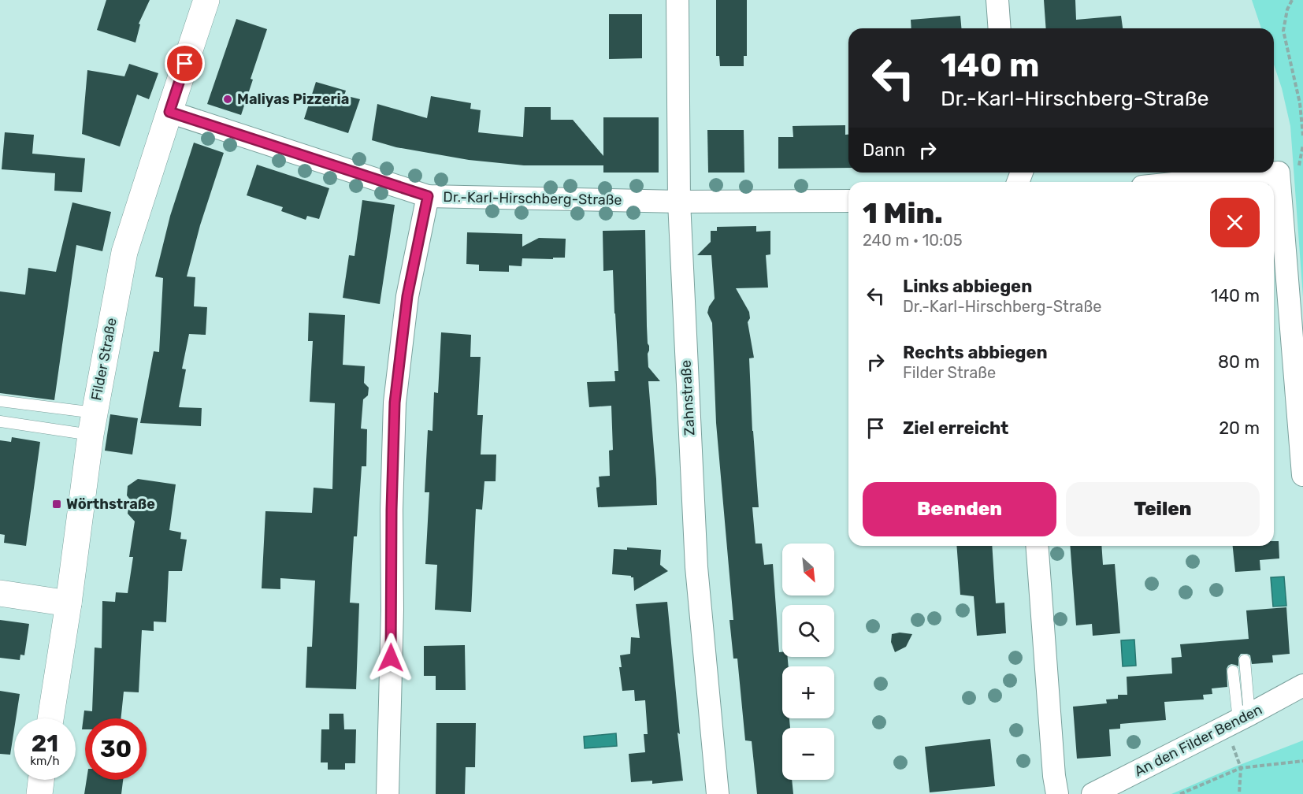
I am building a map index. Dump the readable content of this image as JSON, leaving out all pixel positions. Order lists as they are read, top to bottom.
{
  "streets": {
    "street": [
      "Dr.-Karl-Hirschberg-Straße",
      "Filder Straße",
      "Zahnstraße",
      "An den Filder Benden"
    ]
  },
  "crossings": [
    ["Dr.-Karl-Hirschberg-Straße", "Filder Straße"],
    ["Dr.-Karl-Hirschberg-Straße", "Zahnstraße"]
  ],
  "places": {
    "other": ["Maliyas Pizzeria"],
    "transit": ["Wörthstraße"]
  },
  "north": "bottom right",
  "page": {
    "turn": ["140 m", "Dr.-Karl-Hirschberg-Straße"],
    "then": "Dann",
    "heading": ["1 Min.", "240 m · 10:05"],
    "list": [
      {
        "name": "Links abbiegen",
        "note": "Dr.-Karl-Hirschberg-Straße",
        "value": "140 m"
      },
      {
        "name": "Rechts abbiegen",
        "note": "Filder Straße",
        "value": "80 m"
      },
      {
        "name": "Ziel erreicht",
        "value": "20 m"
      }
    ],
    "buttons": ["Beenden", "Teilen"],
    "map_buttons": ["+", "−"],
    "speed": "21 km/h",
    "limit": "30"
  }
}
